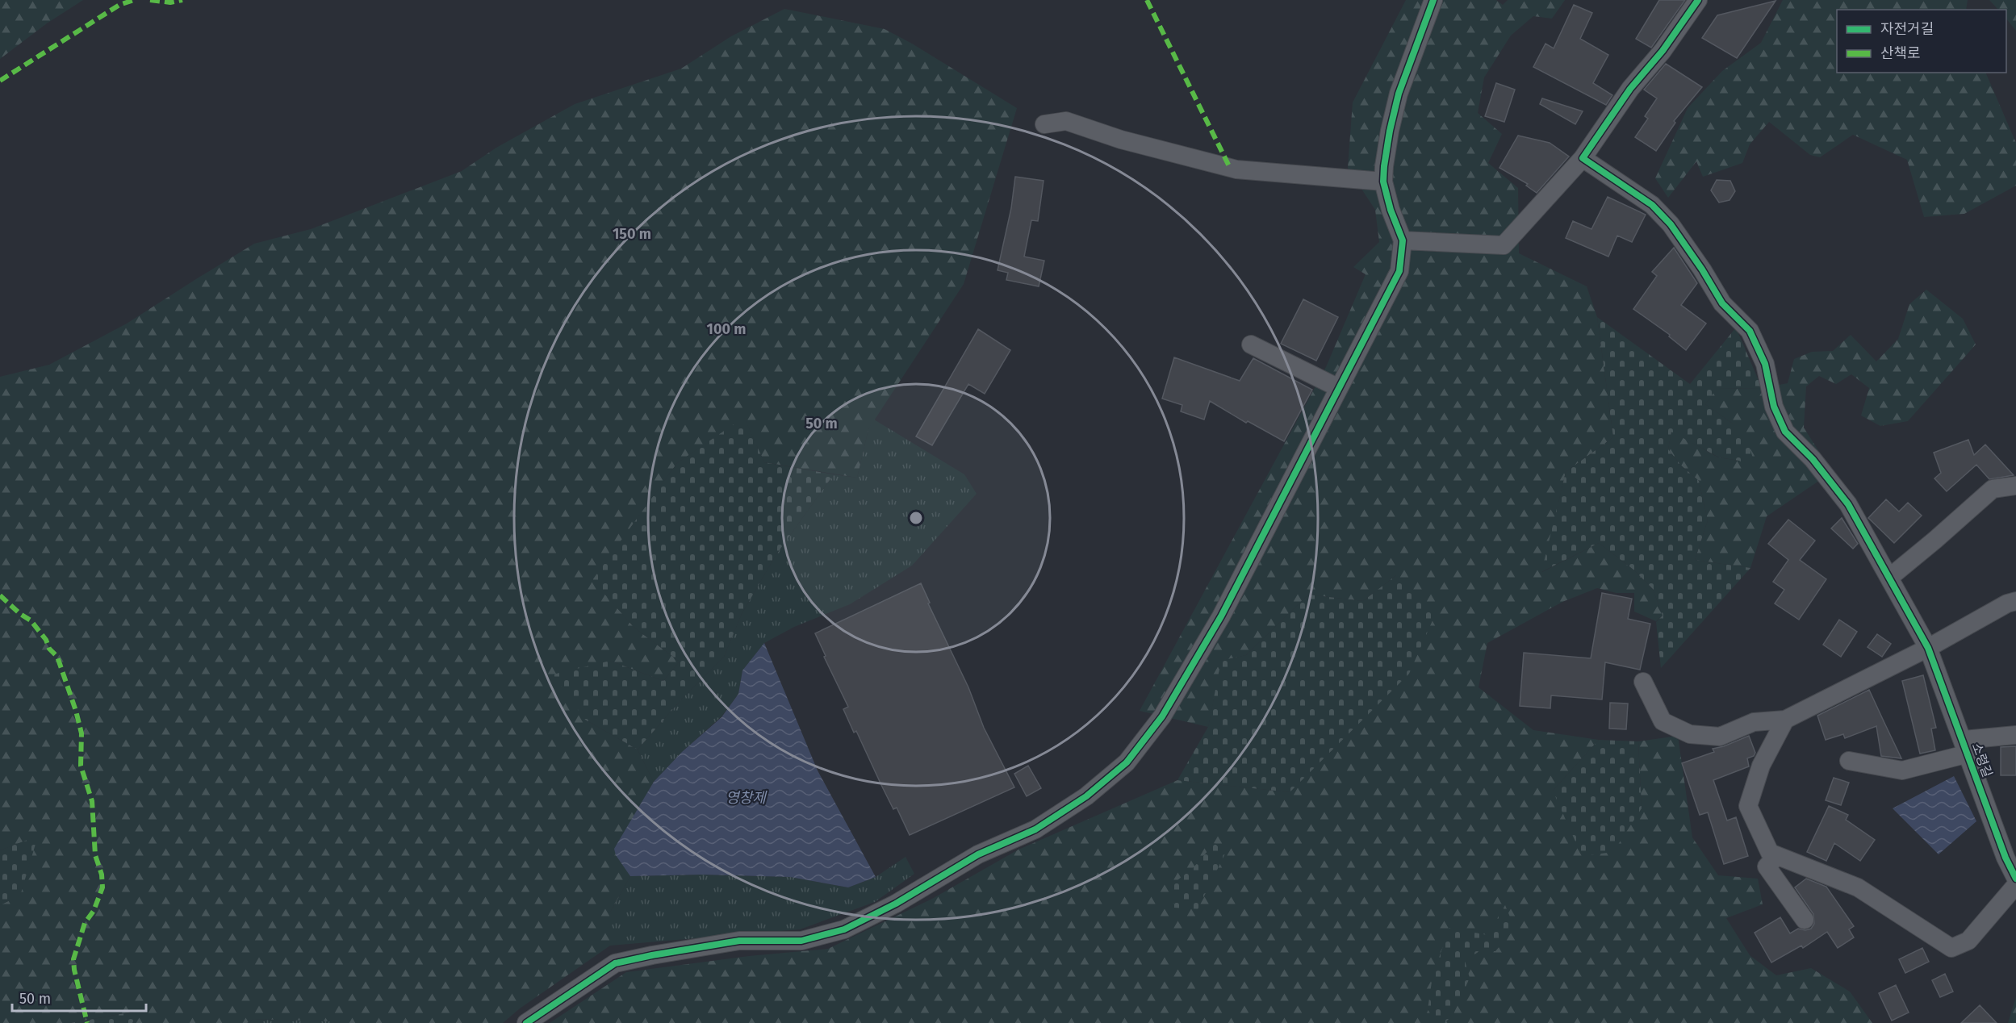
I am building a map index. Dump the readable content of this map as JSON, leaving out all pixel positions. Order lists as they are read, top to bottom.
{
  "streets": {
    "street": ["소령길"]
  },
  "water": ["영창제"],
  "legend": ["자전거길", "산책로"],
  "scale_bar": "50 m",
  "rings": ["150 m", "100 m", "50 m"]
}
